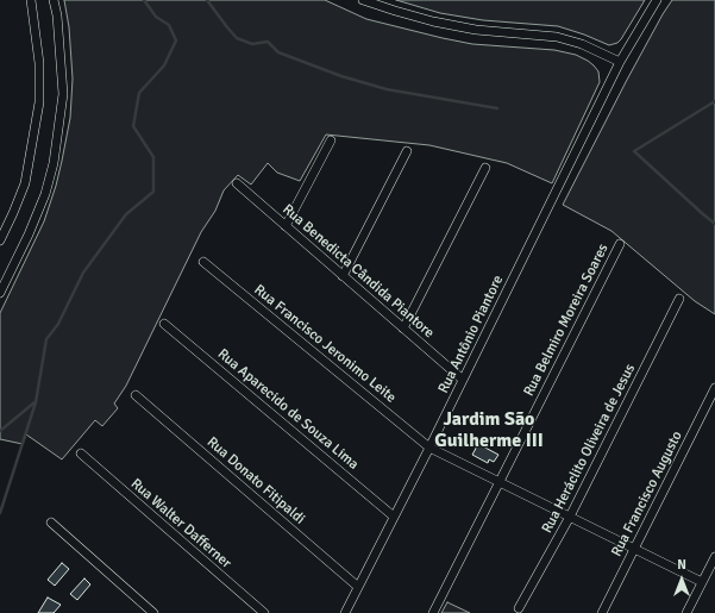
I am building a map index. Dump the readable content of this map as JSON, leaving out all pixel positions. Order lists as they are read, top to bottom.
{
  "streets": {
    "street": [
      "Rua Benedicta Cândida Piantore",
      "Rua Belmiro Moreira Soares",
      "Rua Antônio Piantore",
      "Rua Francisco Jeronimo Leite",
      "Rua Aparecido de Souza Lima",
      "Rua Heráclito Oliveira de Jesus",
      "Rua Donato Fitipaldi",
      "Rua Francisco Augusto",
      "Rua Walter Dafferner"
    ]
  },
  "crossings": [
    ["Rua Benedicta Cândida Piantore", "Rua Antônio Piantore"],
    ["Rua Belmiro Moreira Soares", "Rua Francisco Jeronimo Leite"],
    ["Rua Antônio Piantore", "Rua Francisco Jeronimo Leite"],
    ["Rua Antônio Piantore", "Rua Aparecido de Souza Lima"],
    ["Rua Antônio Piantore", "Rua Donato Fitipaldi"],
    ["Rua Francisco Jeronimo Leite", "Rua Heráclito Oliveira de Jesus"],
    ["Rua Francisco Jeronimo Leite", "Rua Francisco Augusto"]
  ],
  "districts": ["Jardim São Guilherme III"],
  "north": "top"
}
